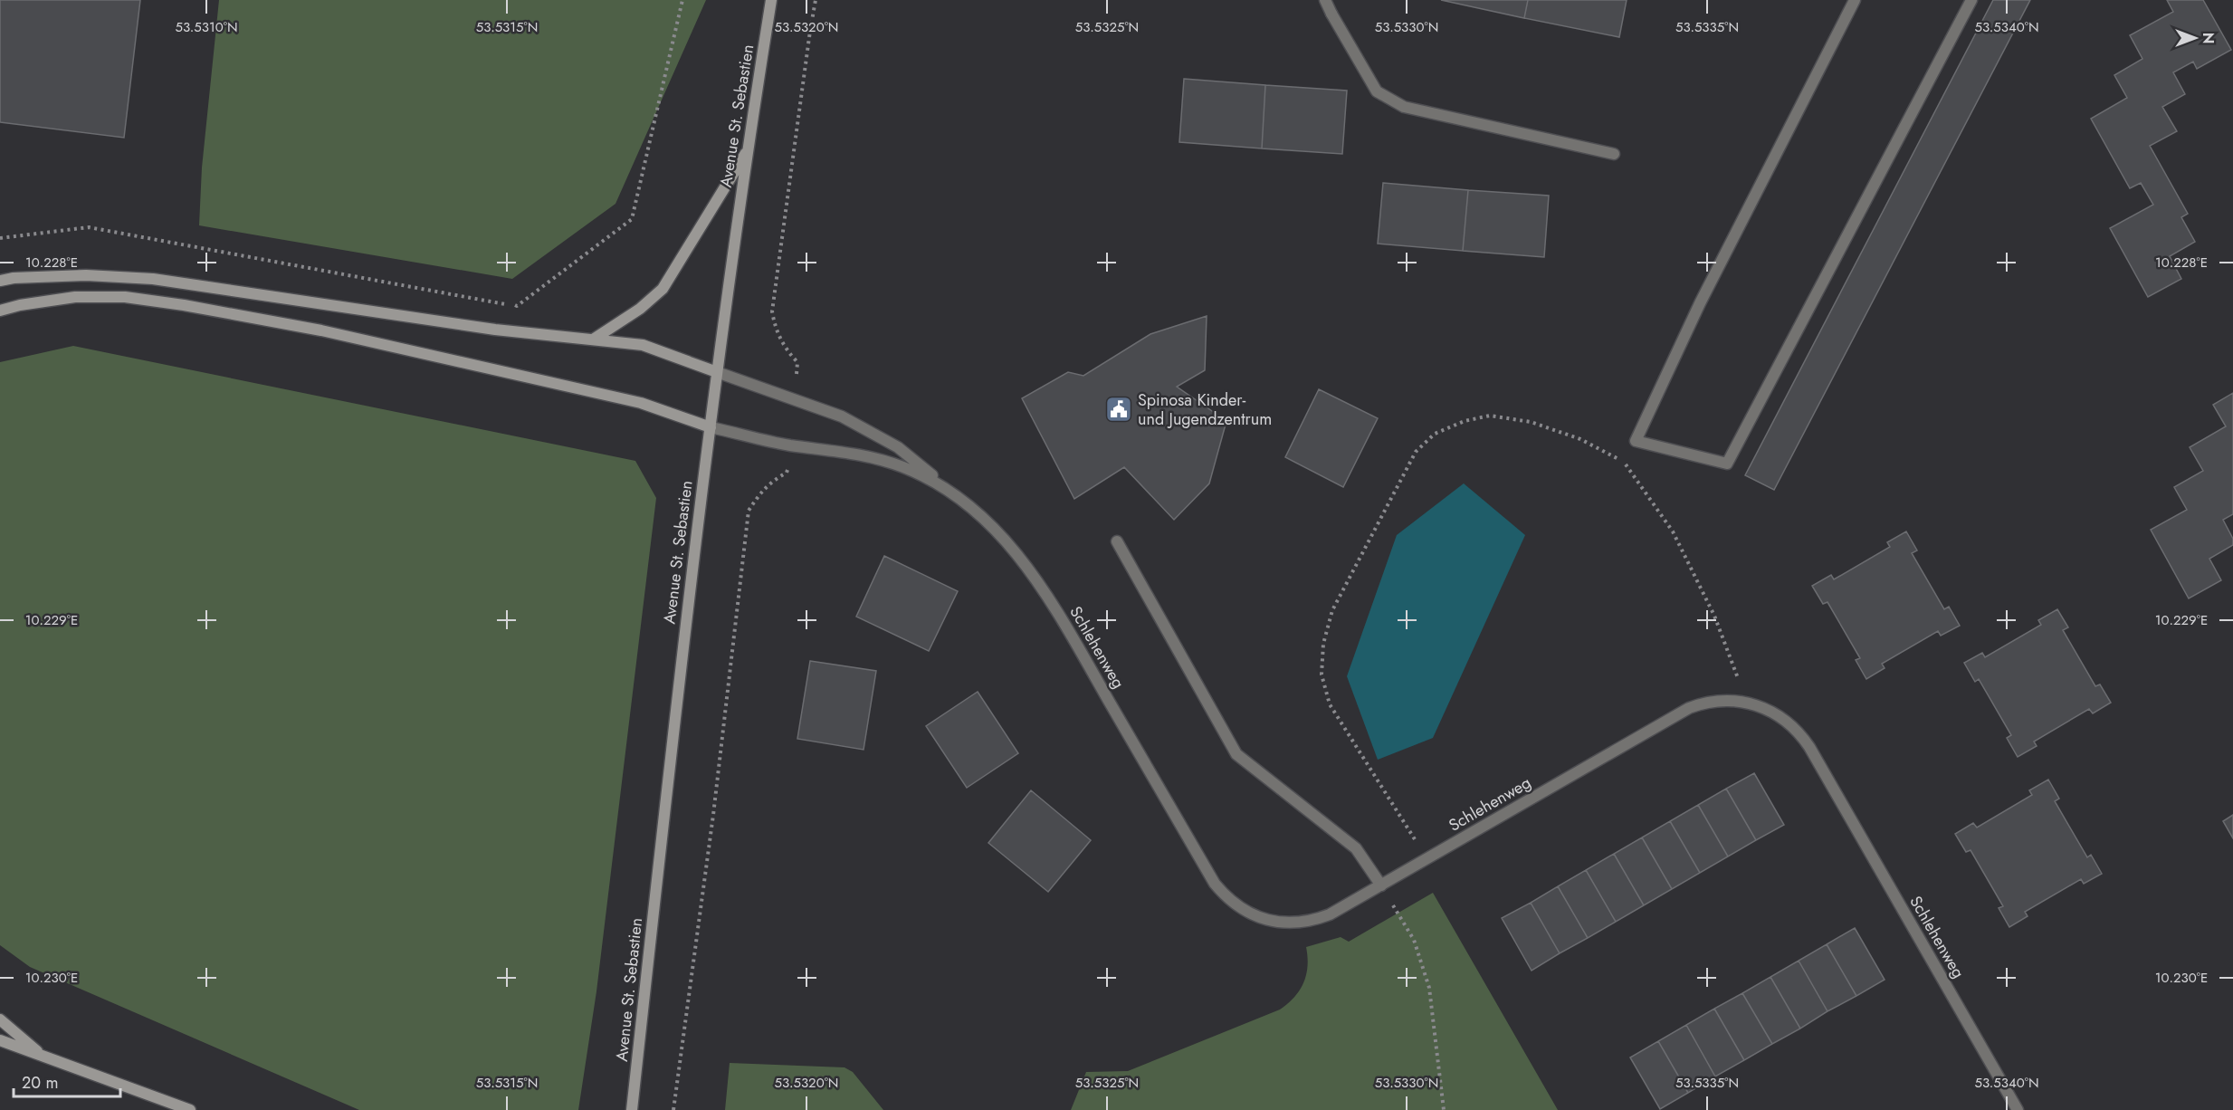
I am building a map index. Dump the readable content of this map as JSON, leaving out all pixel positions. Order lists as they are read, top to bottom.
{
  "streets": {
    "main road": ["Avenue St. Sebastien"],
    "street": ["Schlehenweg"]
  },
  "crossings": [
    ["Avenue St. Sebastien", "Schlehenweg"]
  ],
  "places": {
    "public building": ["Spinosa Kinder- und Jugendzentrum"]
  },
  "scale_bar": "20 m",
  "north": "right",
  "coordinates": [
    "53.5310°N",
    "53.5315°N",
    "53.5320°N",
    "53.5325°N",
    "53.5330°N",
    "53.5335°N",
    "53.5340°N",
    "10.228°E",
    "10.229°E",
    "10.230°E"
  ]
}
